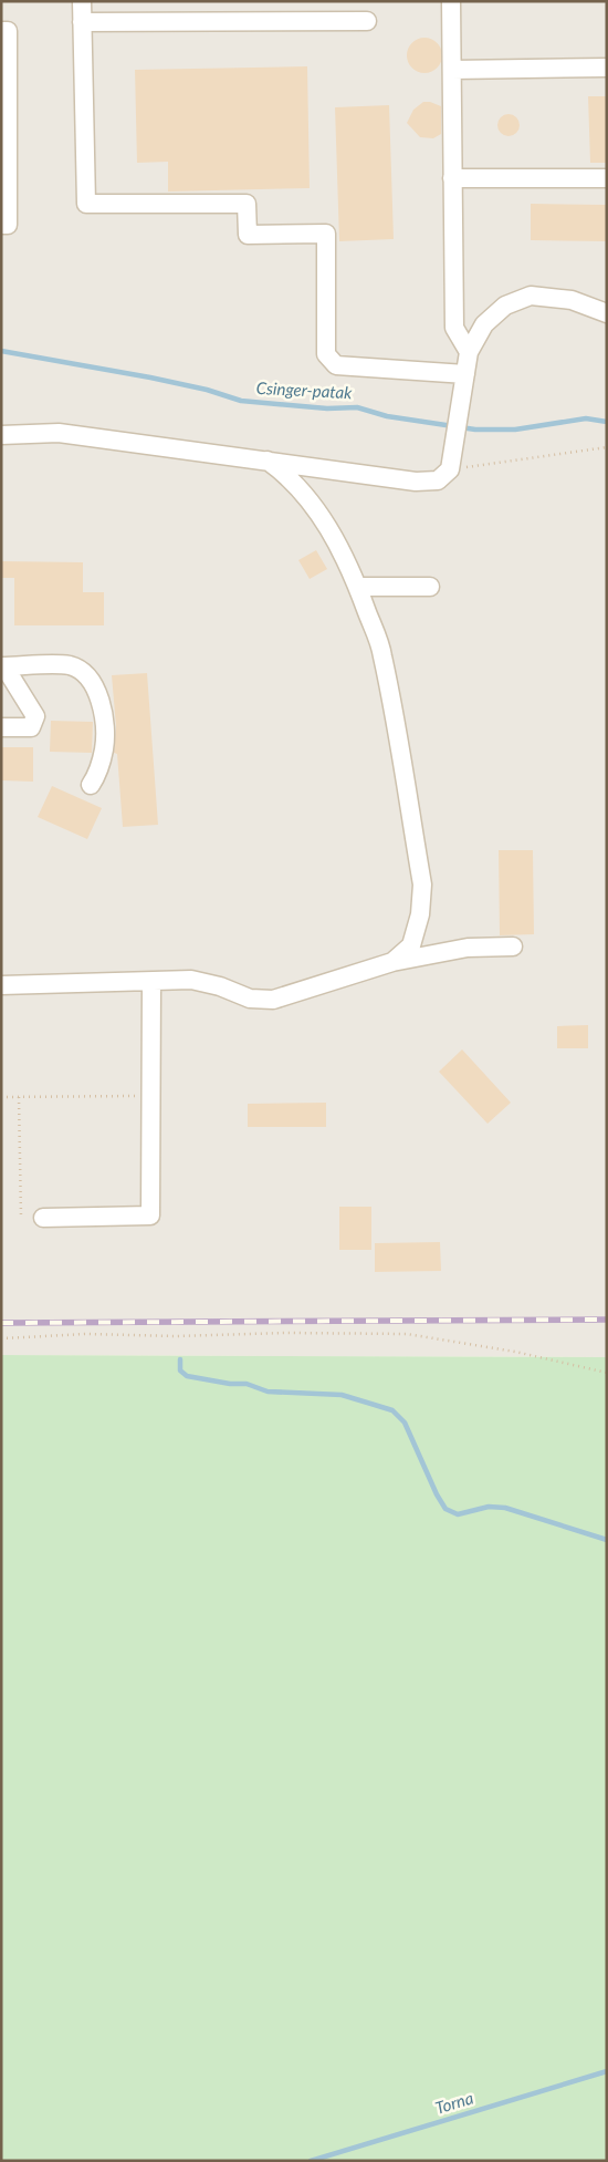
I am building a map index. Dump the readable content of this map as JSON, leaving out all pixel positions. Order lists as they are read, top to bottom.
{
  "water": ["Csinger-patak", "Torna"]
}
